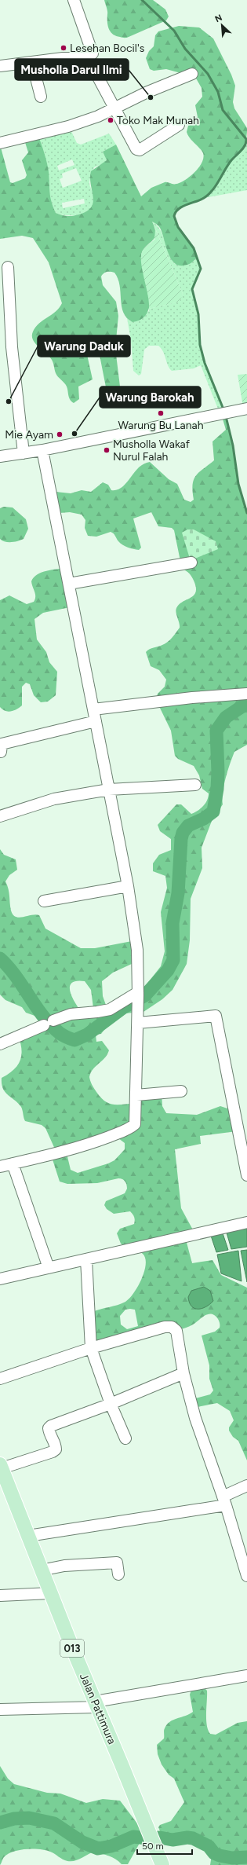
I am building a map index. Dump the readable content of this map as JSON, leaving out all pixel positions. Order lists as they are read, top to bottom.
{
  "streets": {
    "main road": ["013", "Jalan Pattimura"]
  },
  "places": [
    "Lesehan Bocil's",
    "Musholla Darul Ilmi",
    "Toko Mak Munah",
    "Warung Daduk",
    "Warung Bu Lanah",
    "Warung Barokah",
    "Mie Ayam",
    "Musholla Wakaf Nurul Falah"
  ],
  "scale_bar": "50 m",
  "north": "top left"
}
